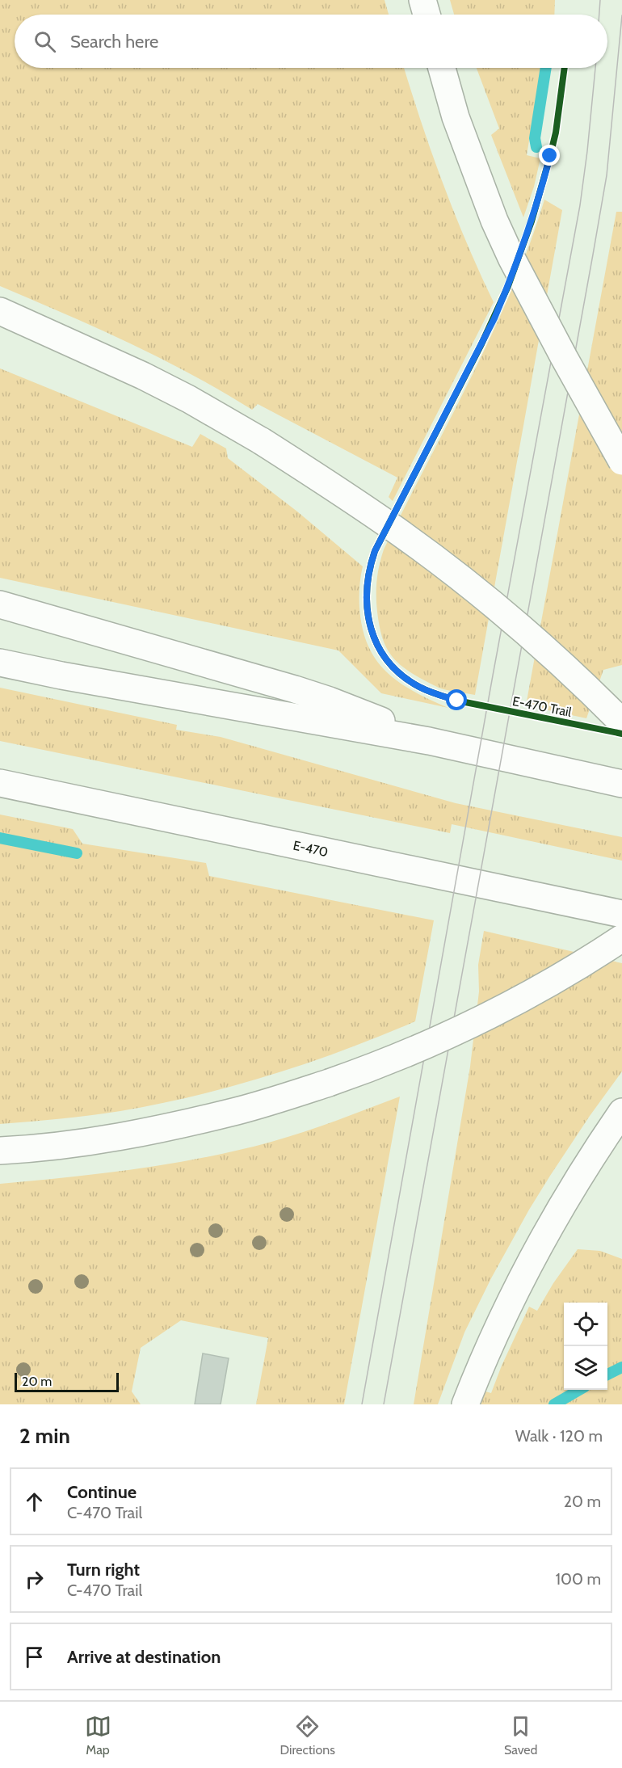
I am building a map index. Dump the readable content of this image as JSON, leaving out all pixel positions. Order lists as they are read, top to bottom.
{
  "streets": {
    "highway": ["E-470"],
    "cycle path": ["E-470 Trail"]
  },
  "scale_bar": "20 m",
  "page": {
    "search": "Search here",
    "scale": "20 m",
    "heading": ["2 min", "Walk · 120 m"],
    "list": [
      ["Continue", "C-470 Trail", "20 m"],
      ["Turn right", "C-470 Trail", "100 m"],
      "Arrive at destination"
    ],
    "nav": ["Map", "Directions", "Saved"]
  }
}
